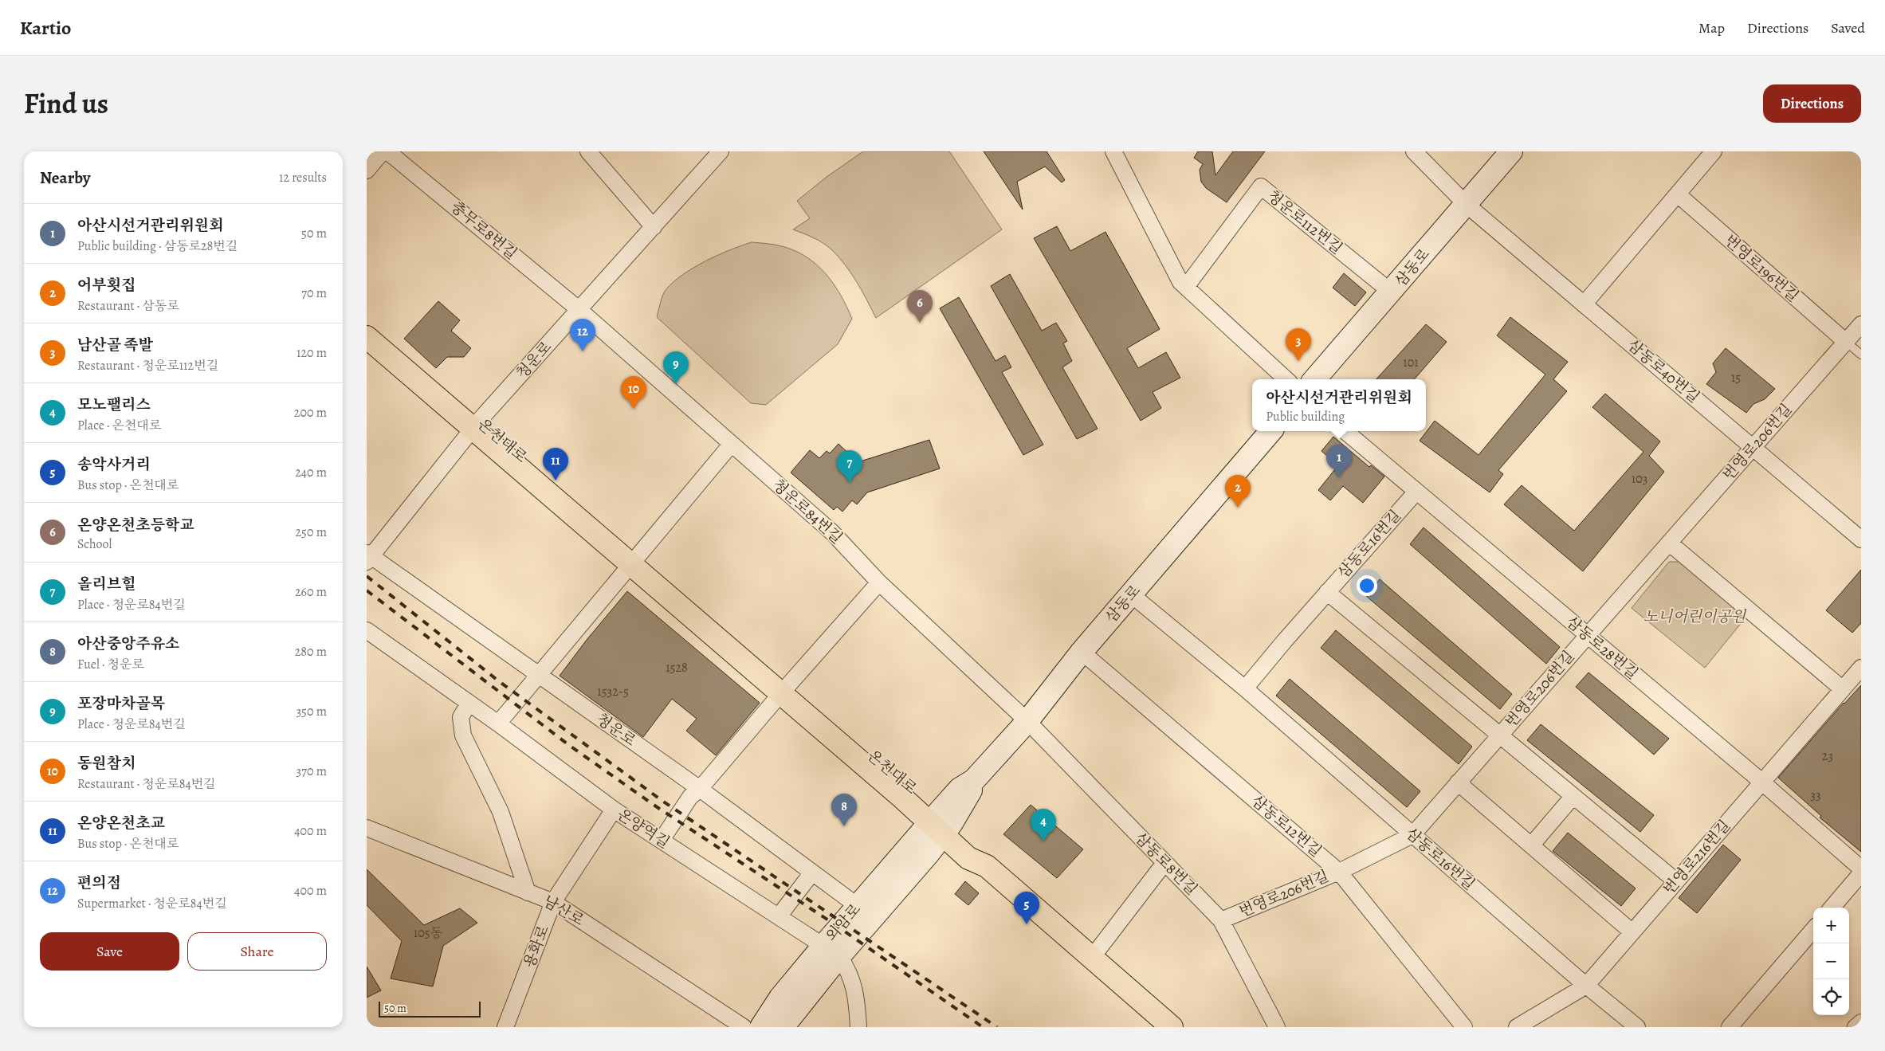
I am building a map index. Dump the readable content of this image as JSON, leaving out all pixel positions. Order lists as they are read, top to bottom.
{
  "streets": {
    "main road": ["온천대로"],
    "street": [
      "청운로112번길",
      "충무로8번길",
      "삼동로",
      "번영로196번길",
      "청운로",
      "삼동로40번길",
      "번영로206번길",
      "청운로84번길",
      "삼동로16번길",
      "삼동로28번길",
      "삼동로12번길",
      "온양역길",
      "번영로216번길",
      "삼동로8번길",
      "남산로",
      "외암로",
      "용화로"
    ]
  },
  "crossings": [
    ["청운로112번길", "삼동로"],
    ["충무로8번길", "청운로"],
    ["충무로8번길", "청운로84번길"],
    ["삼동로", "삼동로40번길"],
    ["삼동로", "온천대로"],
    ["삼동로", "청운로84번길"],
    ["삼동로", "삼동로16번길"],
    ["삼동로", "삼동로12번길"],
    ["삼동로", "삼동로8번길"],
    ["삼동로", "외암로"],
    ["번영로196번길", "번영로206번길"],
    ["청운로", "온천대로"],
    ["청운로", "청운로84번길"],
    ["청운로", "외암로"],
    ["삼동로40번길", "번영로206번길"],
    ["온천대로", "외암로"],
    ["번영로206번길", "삼동로16번길"],
    ["번영로206번길", "삼동로28번길"],
    ["번영로206번길", "삼동로12번길"],
    ["번영로206번길", "삼동로8번길"],
    ["청운로84번길", "삼동로8번길"],
    ["삼동로16번길", "삼동로28번길"],
    ["삼동로16번길", "번영로216번길"],
    ["삼동로28번길", "번영로216번길"],
    ["온양역길", "외암로"],
    ["온양역길", "용화로"],
    ["남산로", "용화로"]
  ],
  "parks": ["노니어린이공원"],
  "house_numbers": [
    "101",
    "15",
    "103",
    "1528",
    "1532-5",
    "23",
    "33",
    "105동"
  ],
  "scale_bar": "50 m",
  "page": {
    "header": "Kartio",
    "nav": ["Map", "Directions", "Saved"],
    "title": "Find us",
    "buttons": [
      "Directions",
      ["Save", "Share"]
    ],
    "heading": ["Nearby", "12 results"],
    "list": [
      {
        "mark": "1",
        "name": "아산시선거관리위원회",
        "note": "Public building · 삼동로28번길",
        "value": "50 m"
      },
      {
        "mark": "2",
        "name": "어부횟집",
        "note": "Restaurant · 삼동로",
        "value": "70 m"
      },
      {
        "mark": "3",
        "name": "남산골 족발",
        "note": "Restaurant · 청운로112번길",
        "value": "120 m"
      },
      {
        "mark": "4",
        "name": "모노팰리스",
        "note": "Place · 온천대로",
        "value": "200 m"
      },
      {
        "mark": "5",
        "name": "송악사거리",
        "note": "Bus stop · 온천대로",
        "value": "240 m"
      },
      {
        "mark": "6",
        "name": "온양온천초등학교",
        "note": "School",
        "value": "250 m"
      },
      {
        "mark": "7",
        "name": "올리브힐",
        "note": "Place · 청운로84번길",
        "value": "260 m"
      },
      {
        "mark": "8",
        "name": "아산중앙주유소",
        "note": "Fuel · 청운로",
        "value": "280 m"
      },
      {
        "mark": "9",
        "name": "포장마차골목",
        "note": "Place · 청운로84번길",
        "value": "350 m"
      },
      {
        "mark": "10",
        "name": "동원참치",
        "note": "Restaurant · 청운로84번길",
        "value": "370 m"
      },
      {
        "mark": "11",
        "name": "온양온천초교",
        "note": "Bus stop · 온천대로",
        "value": "400 m"
      },
      {
        "mark": "12",
        "name": "편의점",
        "note": "Supermarket · 청운로84번길",
        "value": "400 m"
      }
    ],
    "pins": [
      "6",
      "12",
      "3",
      "9",
      "10",
      "1",
      "11",
      "7",
      "2",
      "8",
      "4",
      "5"
    ],
    "popup": ["아산시선거관리위원회", "Public building"],
    "map_buttons": ["+", "−"],
    "scale": "50 m"
  }
}
